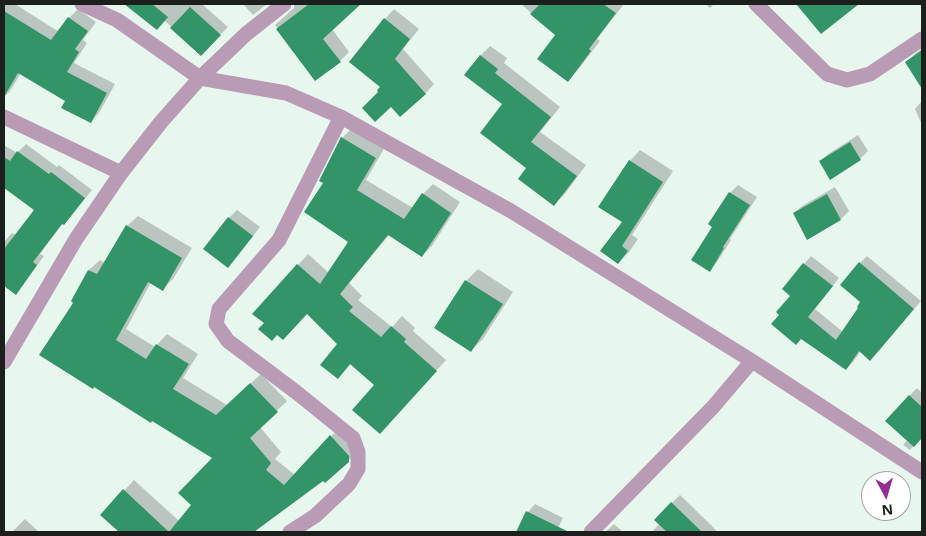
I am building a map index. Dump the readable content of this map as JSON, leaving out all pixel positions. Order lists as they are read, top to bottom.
{
  "north": "bottom"
}
